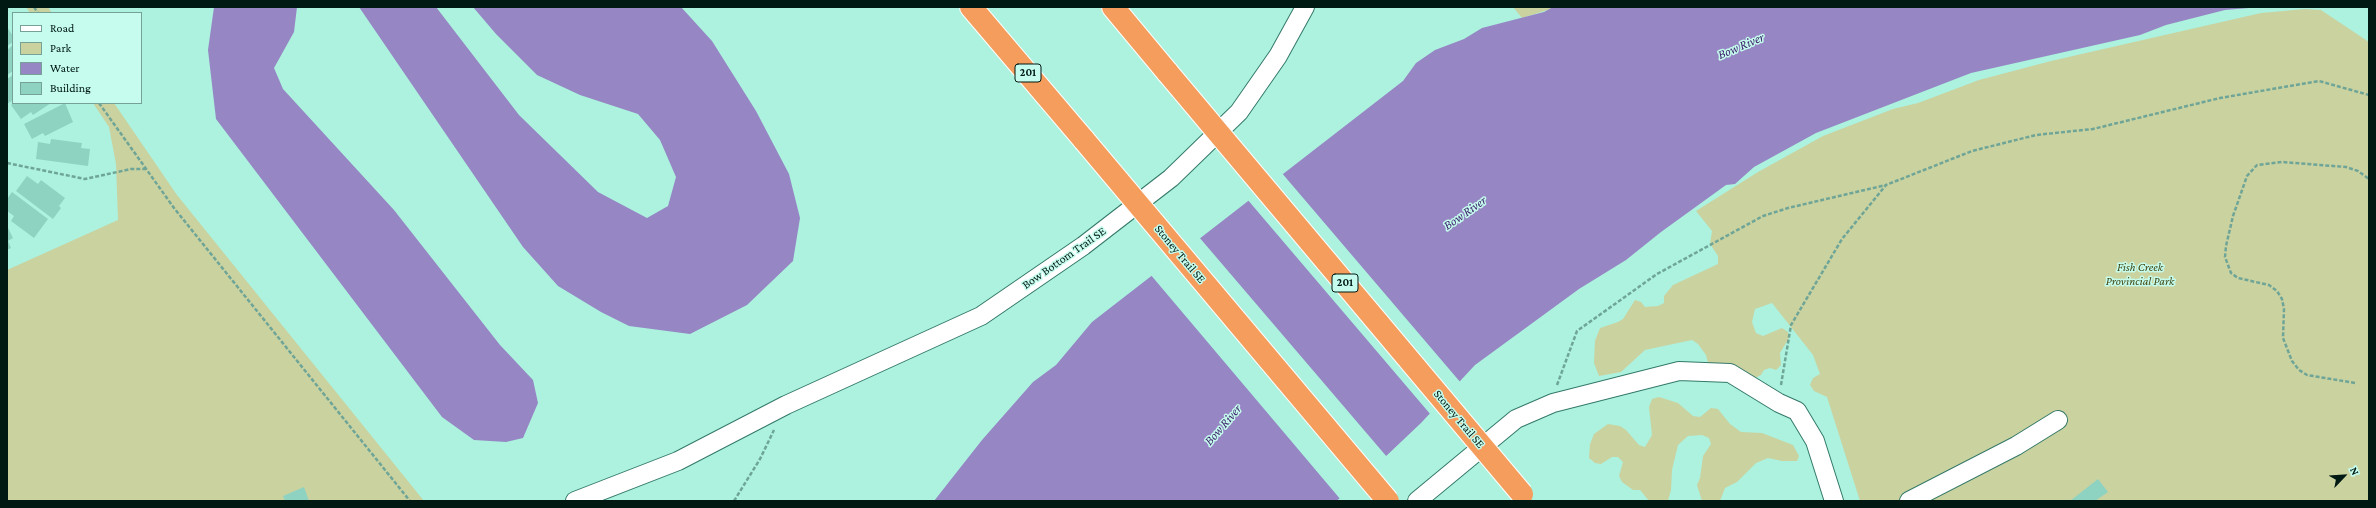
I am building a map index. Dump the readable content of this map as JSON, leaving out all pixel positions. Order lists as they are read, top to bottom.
{
  "streets": {
    "highway": ["201", "Stoney Trail SE"],
    "street": ["Bow Bottom Trail SE"]
  },
  "water": ["Bow River"],
  "parks": ["Fish Creek Provincial Park"],
  "legend": [
    "Road",
    "Park",
    "Water",
    "Building"
  ],
  "north": "top right"
}
